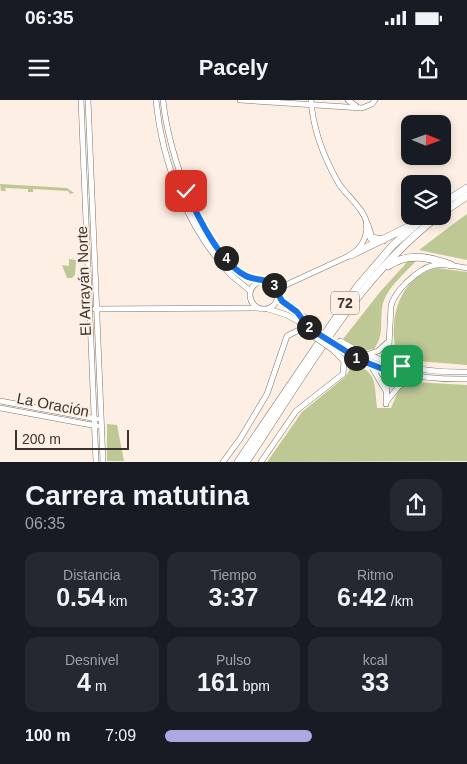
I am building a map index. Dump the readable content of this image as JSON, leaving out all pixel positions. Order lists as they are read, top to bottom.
{
  "streets": {
    "highway": ["72"],
    "street": ["El Arrayán Norte", "La Oración"]
  },
  "crossings": [
    ["El Arrayán Norte", "La Oración"]
  ],
  "scale_bar": "200 m",
  "north": "right",
  "page": {
    "status": "06:35",
    "header": "Pacely",
    "pins": [
      "4",
      "3",
      "2",
      "1"
    ],
    "scale": "200 m",
    "heading": ["Carrera matutina", "06:35"],
    "stats": [
      ["Distancia", "0.54 km"],
      ["Tiempo", "3:37"],
      ["Ritmo", "6:42 /km"],
      ["Desnivel", "4 m"],
      ["Pulso", "161 bpm"],
      ["kcal", "33"]
    ],
    "list": [
      {
        "name": "100 m",
        "note": "7:09"
      }
    ]
  }
}
